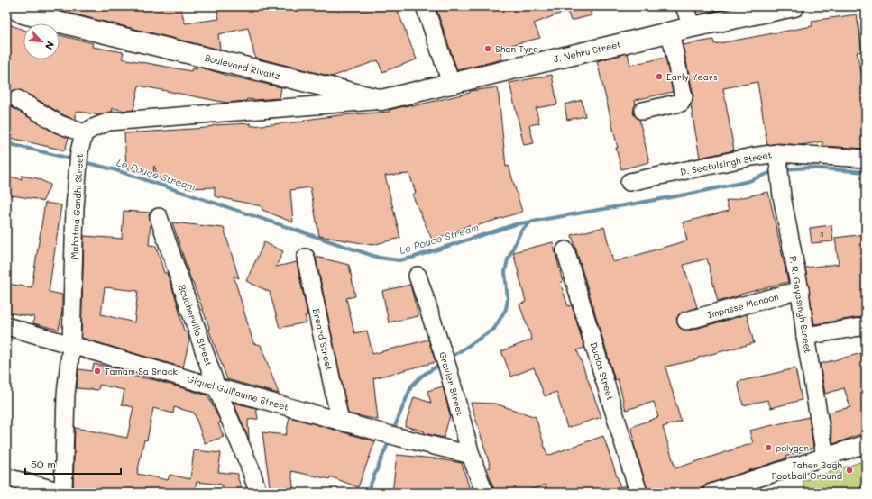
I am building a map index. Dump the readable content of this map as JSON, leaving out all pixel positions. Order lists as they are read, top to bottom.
{
  "streets": {
    "main road": ["J. Nehru Street", "Boulevard Rivaltz"],
    "street": [
      "D. Seetulsingh Street",
      "Mahatma Gandhi Street",
      "P. R. Gayasingh Street",
      "Impasse Manoon",
      "Boucherville Street",
      "Breard Street",
      "Duclos Street",
      "Gravier Street",
      "Giquel Guillaume Street"
    ]
  },
  "crossings": [
    ["J. Nehru Street", "Boulevard Rivaltz"],
    ["D. Seetulsingh Street", "P. R. Gayasingh Street"],
    ["Mahatma Gandhi Street", "Giquel Guillaume Street"],
    ["P. R. Gayasingh Street", "Impasse Manoon"],
    ["Boucherville Street", "Giquel Guillaume Street"],
    ["Breard Street", "Giquel Guillaume Street"],
    ["Gravier Street", "Giquel Guillaume Street"]
  ],
  "water": ["Le Pouce Stream"],
  "places": [
    "Shan Tyre",
    "Early Years",
    "Tamam Sa Snack",
    "polygon",
    "Taher Bagh Football Ground"
  ],
  "house_numbers": ["3"],
  "scale_bar": "50 m",
  "north": "bottom right"
}
